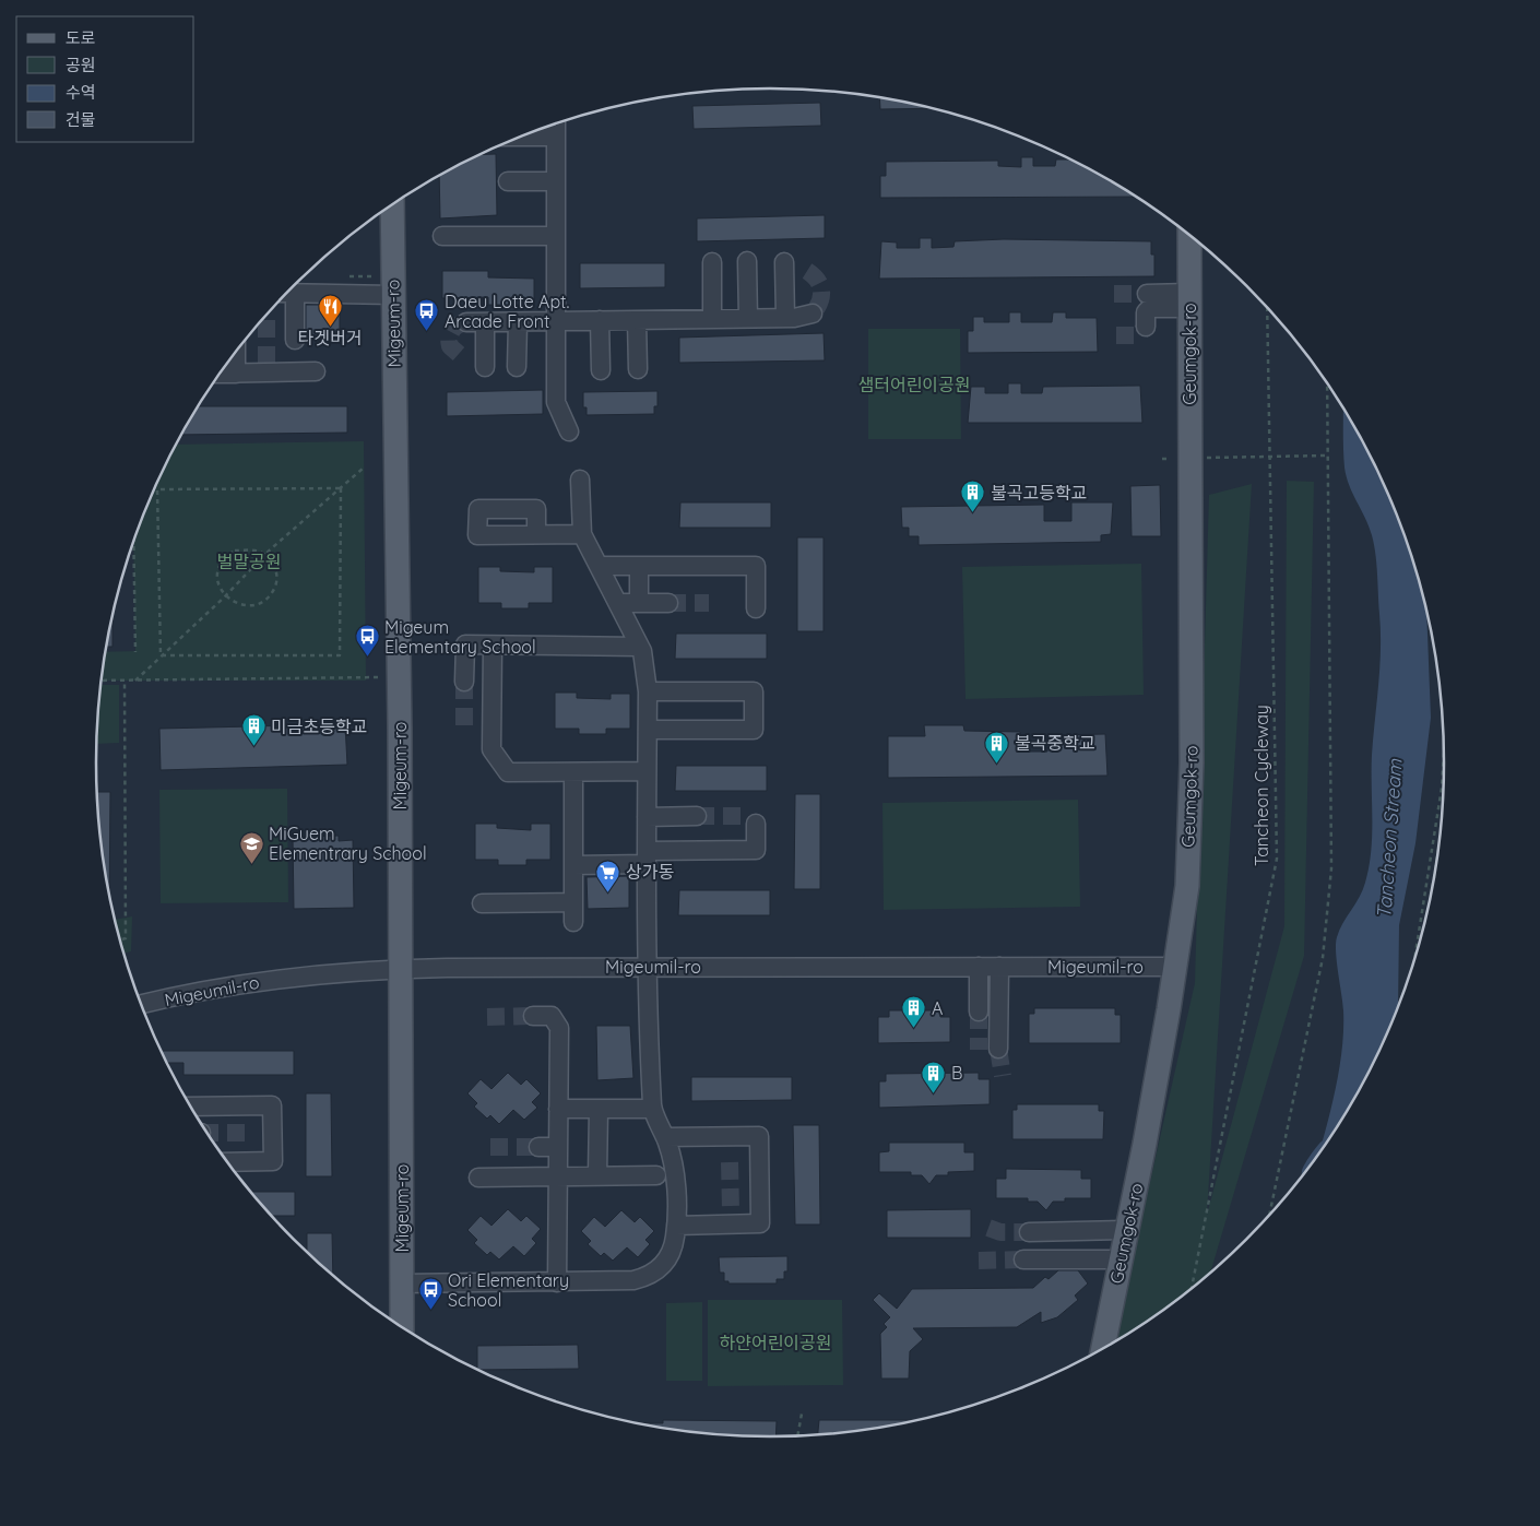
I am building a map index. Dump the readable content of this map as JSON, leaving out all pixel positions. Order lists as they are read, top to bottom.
{
  "streets": {
    "main road": ["Migeum-ro", "Geumgok-ro"],
    "street": ["Migeumil-ro"],
    "path": ["Tancheon Cycleway"]
  },
  "crossings": [
    ["Migeum-ro", "Migeumil-ro"],
    ["Geumgok-ro", "Migeumil-ro"]
  ],
  "water": ["Tancheon Stream"],
  "parks": ["샘터어린이공원", "벌말공원", "하얀어린이공원"],
  "places": {
    "restaurant": ["타겟버거"],
    "bus stop": ["Daeu Lotte Apt. Arcade Front", "Migeum Elementary School", "Ori Elementary School"],
    "building": [
      "불곡고등학교",
      "미금초등학교",
      "불곡중학교",
      "A",
      "B"
    ],
    "school or university": ["MiGuem Elementrary School"],
    "supermarket": ["상가동"]
  },
  "legend": [
    "도로",
    "공원",
    "수역",
    "건물"
  ]
}
